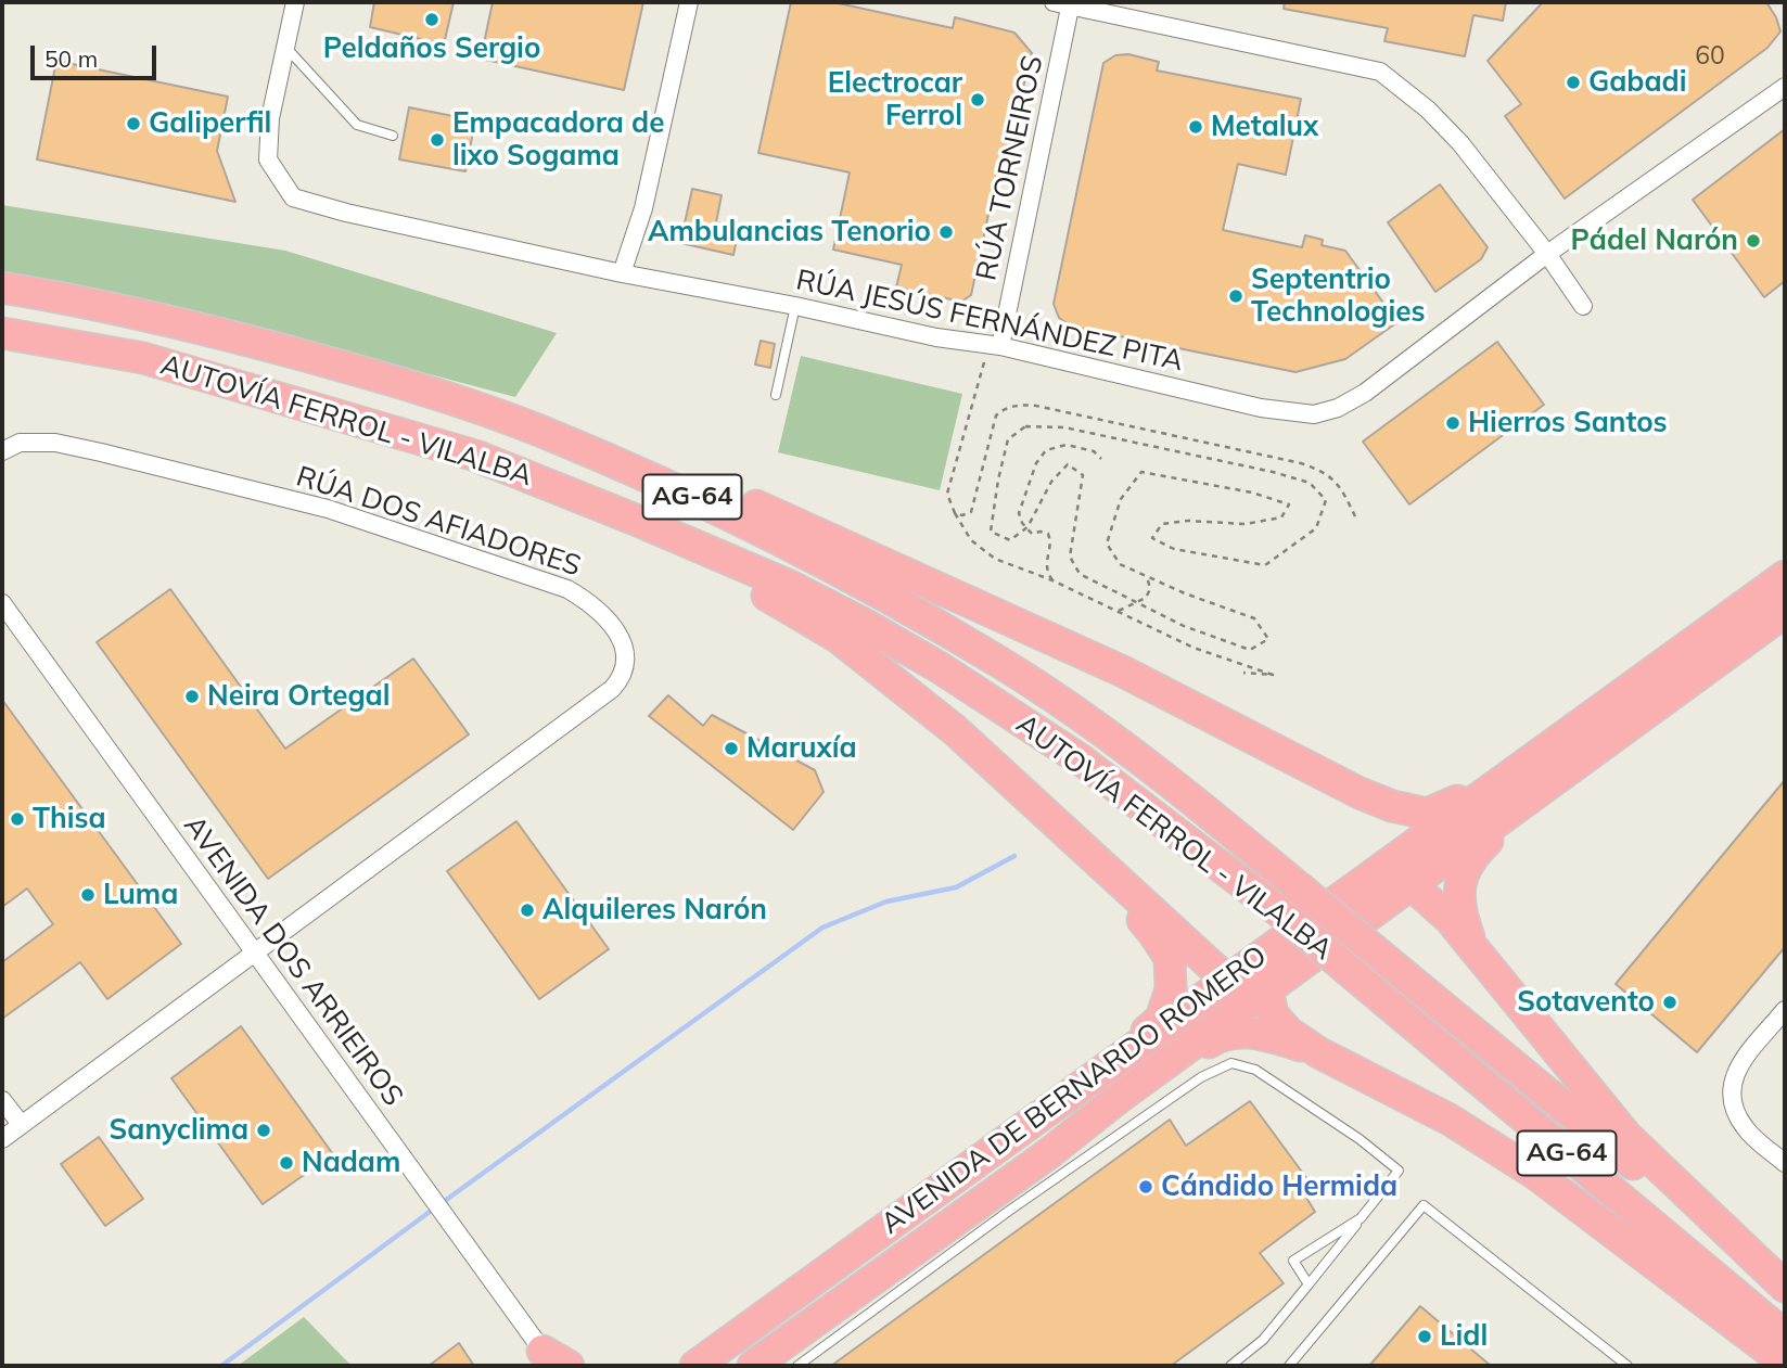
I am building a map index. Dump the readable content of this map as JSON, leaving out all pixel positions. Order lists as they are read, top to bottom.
{
  "streets": {
    "highway": ["AUTOVÍA FERROL - VILALBA", "AG-64", "AVENIDA DE BERNARDO ROMERO"],
    "street": [
      "RÚA TORNEIROS",
      "RÚA JESÚS FERNÁNDEZ PITA",
      "RÚA DOS AFIADORES",
      "AVENIDA DOS ARRIEIROS"
    ]
  },
  "crossings": [
    ["RÚA TORNEIROS", "RÚA JESÚS FERNÁNDEZ PITA"],
    ["RÚA DOS AFIADORES", "AVENIDA DOS ARRIEIROS"]
  ],
  "places": [
    "Peldaños Sergio",
    "Gabadi",
    "Electrocar Ferrol",
    "Galiperfil",
    "Metalux",
    "Empacadora de lixo Sogama",
    "Ambulancias Tenorio",
    "Pádel Narón",
    "Septentrio Technologies",
    "Hierros Santos",
    "Neira Ortegal",
    "Maruxía",
    "Thisa",
    "Luma",
    "Alquileres Narón",
    "Sotavento",
    "Sanyclima",
    "Nadam",
    "Cándido Hermida",
    "Lidl"
  ],
  "house_numbers": ["60"],
  "scale_bar": "50 m"
}
